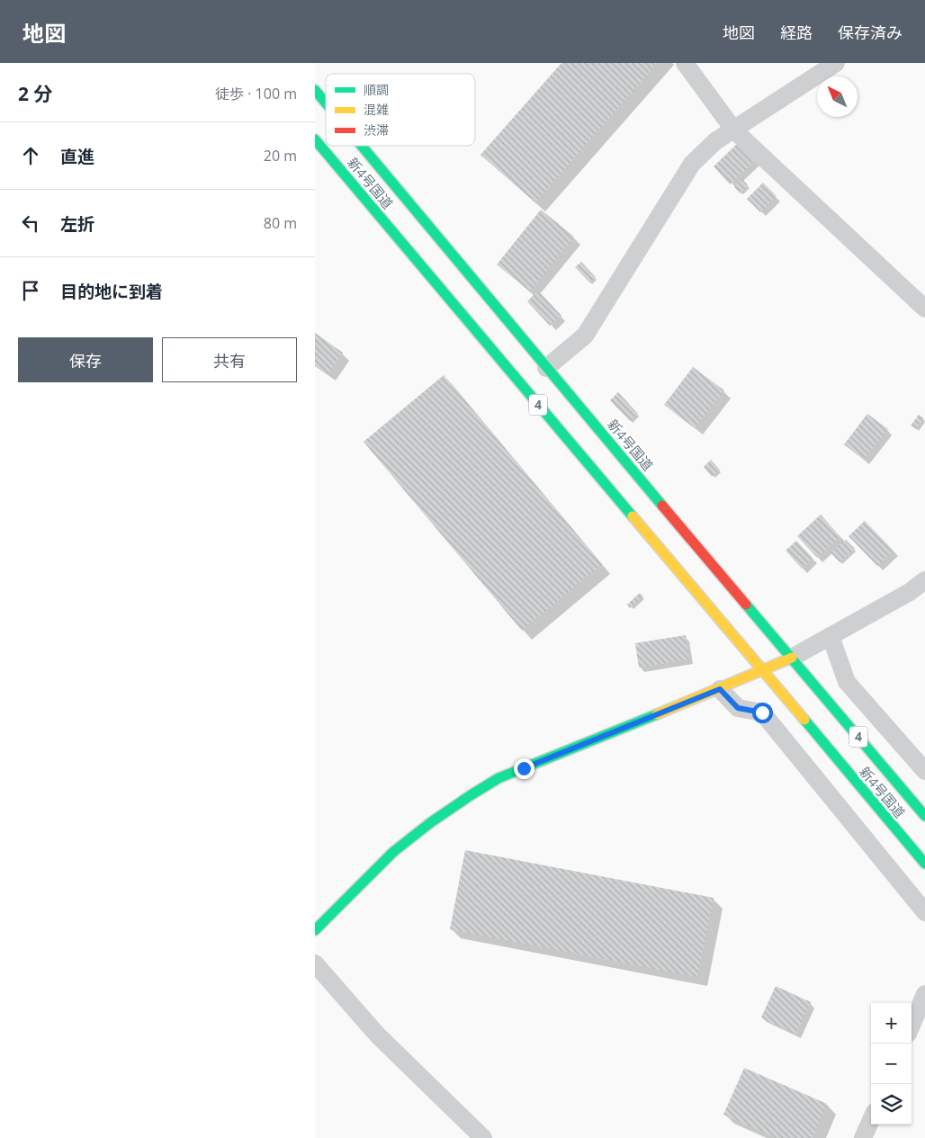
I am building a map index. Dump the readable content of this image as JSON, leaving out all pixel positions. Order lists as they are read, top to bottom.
{
  "streets": {
    "main road": ["新4号国道", "4"]
  },
  "legend": ["順調", "混雑", "渋滞"],
  "north": "top left",
  "page": {
    "header": "地図",
    "nav": ["地図", "経路", "保存済み"],
    "heading": ["2 分", "徒歩 · 100 m"],
    "list": [
      ["直進", "20 m"],
      ["左折", "80 m"],
      "目的地に到着"
    ],
    "buttons": ["保存", "共有"],
    "map_buttons": ["+", "−"]
  }
}
